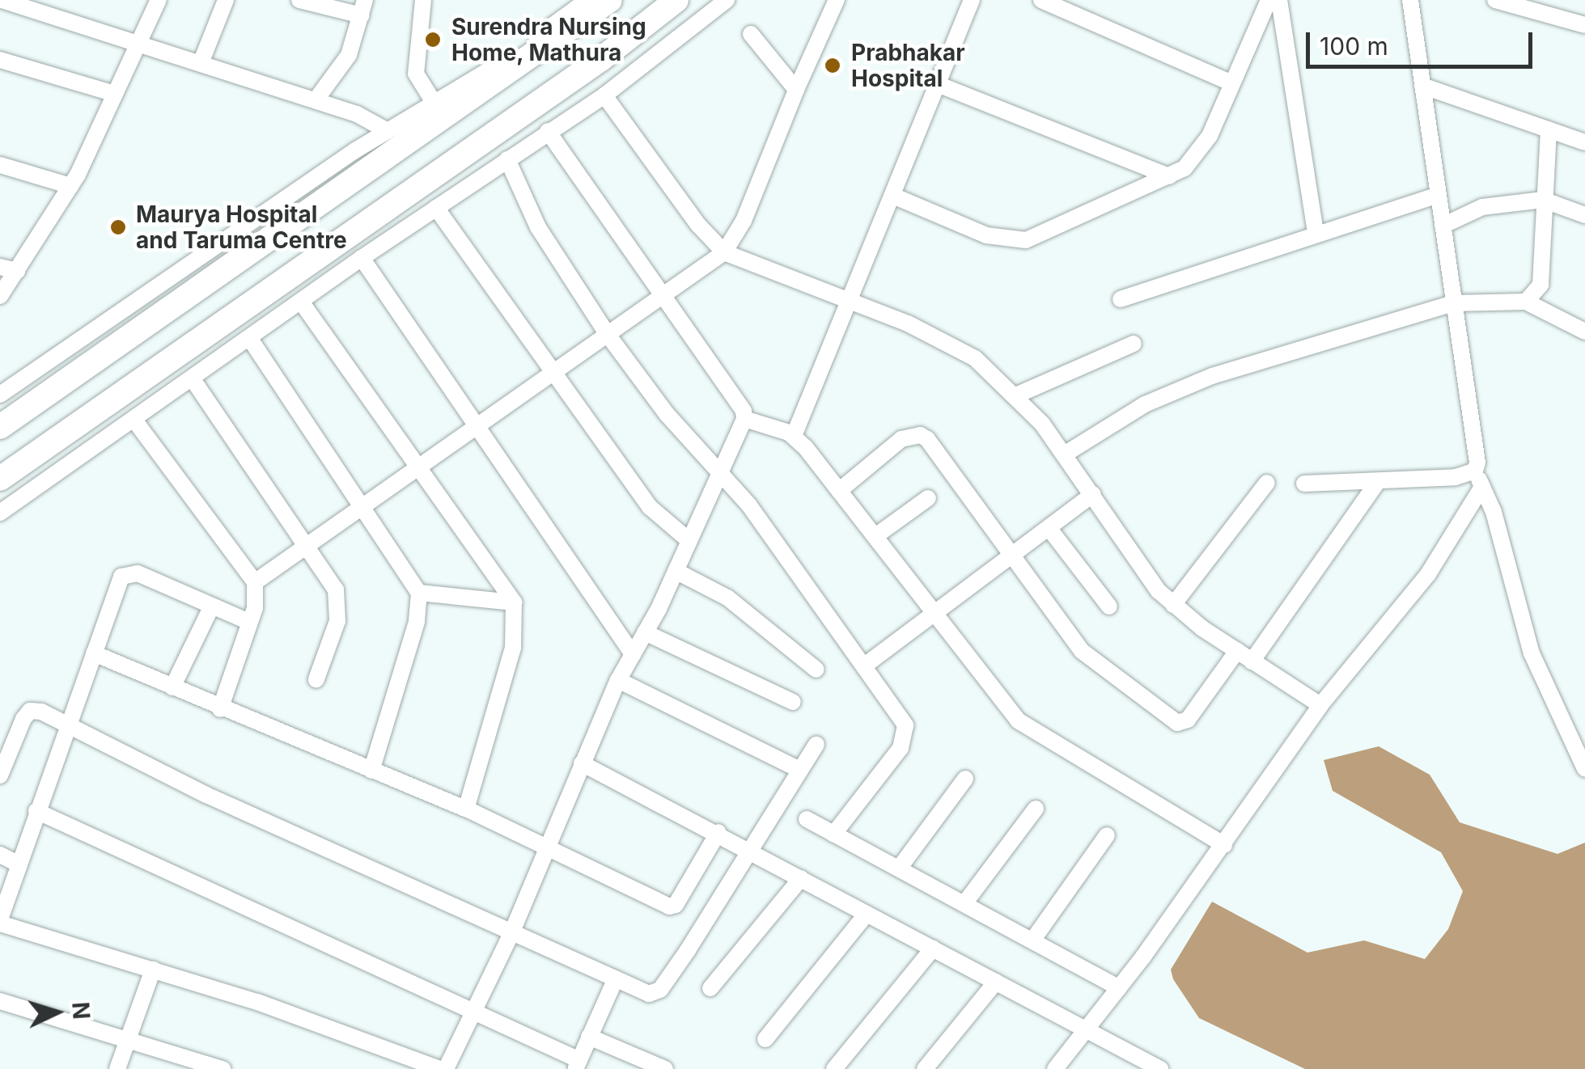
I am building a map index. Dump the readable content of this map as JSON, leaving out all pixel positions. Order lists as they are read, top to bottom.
{
  "places": ["Surendra Nursing Home, Mathura", "Prabhakar Hospital", "Maurya Hospital and Taruma Centre"],
  "scale_bar": "100 m",
  "north": "right"
}
